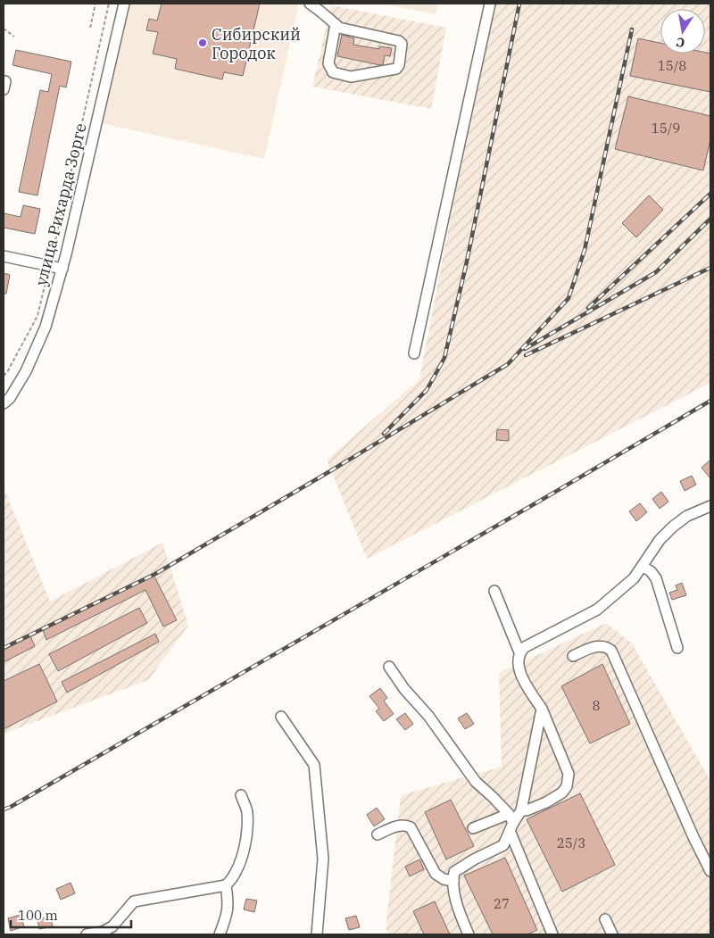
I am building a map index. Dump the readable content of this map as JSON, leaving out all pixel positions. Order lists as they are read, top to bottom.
{
  "streets": {
    "street": ["улица Рихарда Зорге"]
  },
  "places": ["Сибирский Городок"],
  "house_numbers": [
    "15/8",
    "15/9",
    "8",
    "25/3",
    "27"
  ],
  "scale_bar": "100 m",
  "north": "bottom"
}
